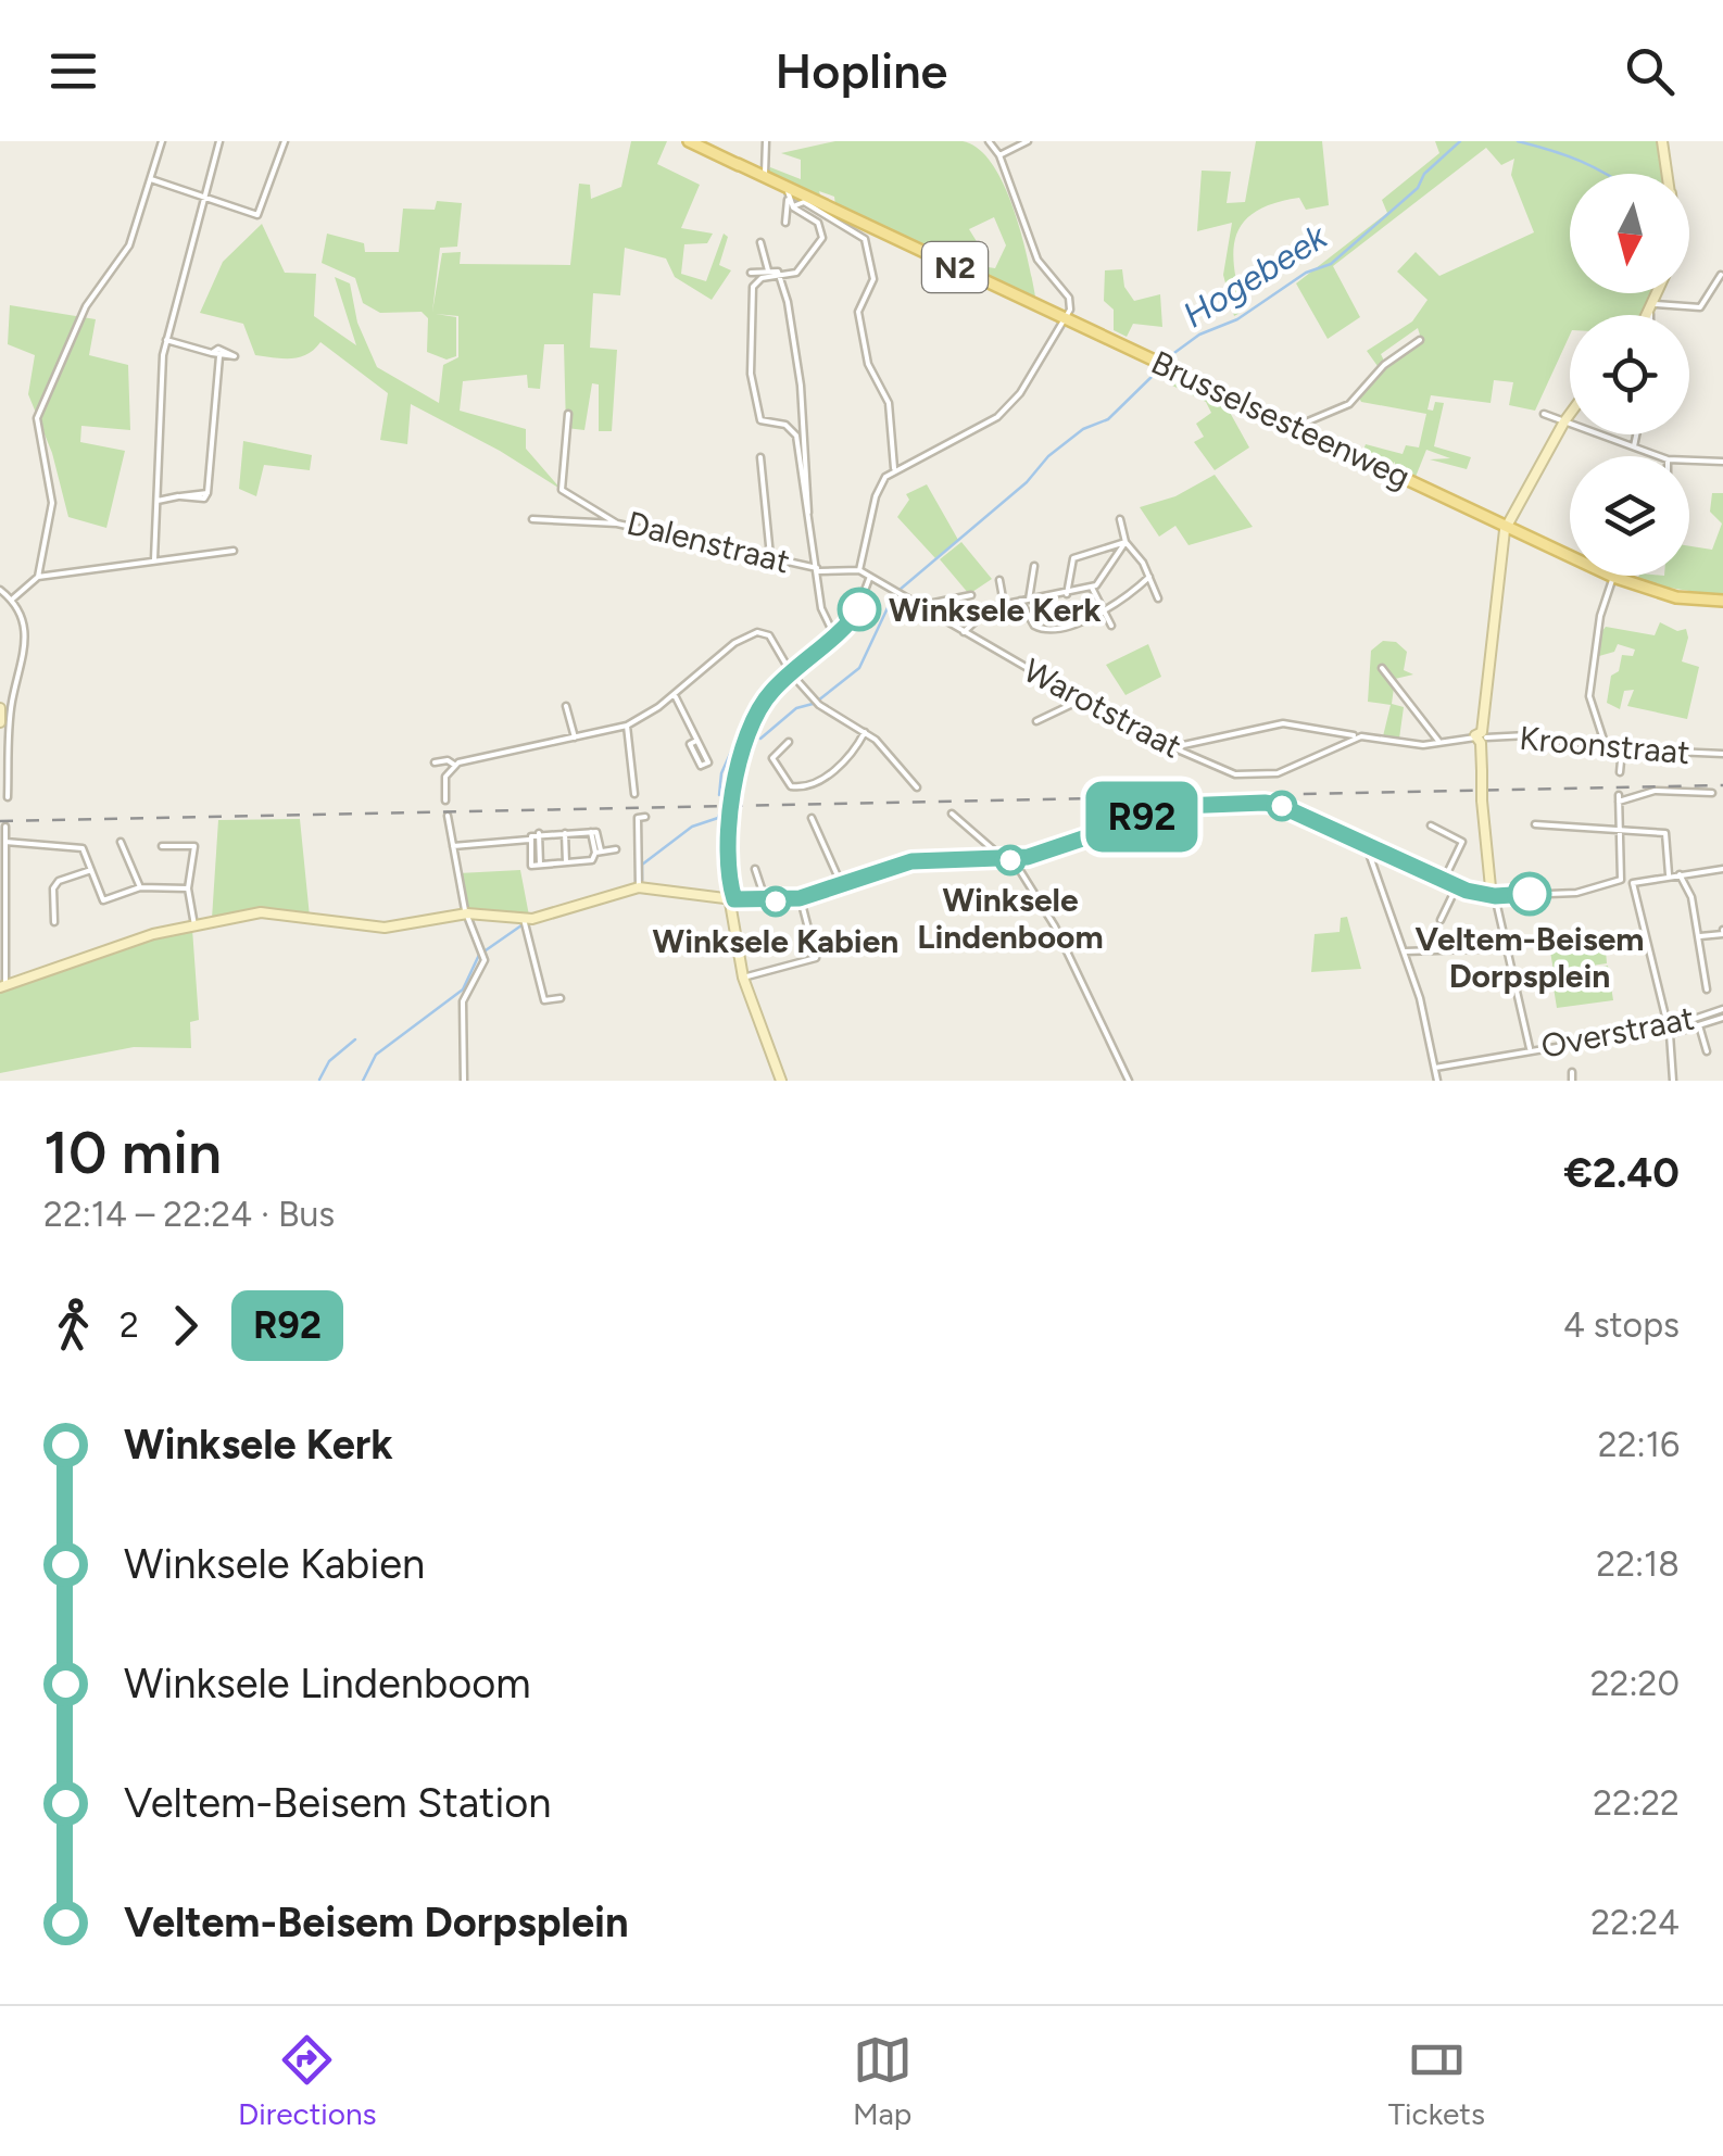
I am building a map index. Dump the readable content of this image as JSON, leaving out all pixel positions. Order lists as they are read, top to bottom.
{
  "streets": {
    "main road": ["N2", "Brusselsesteenweg"],
    "street": [
      "Dalenstraat",
      "Warotstraat",
      "Kroonstraat",
      "Overstraat"
    ]
  },
  "crossings": [
    ["Dalenstraat", "Warotstraat"],
    ["Warotstraat", "Kroonstraat"]
  ],
  "water": ["Hogebeek"],
  "places": [
    "Winksele Kerk",
    "Winksele Lindenboom",
    "Veltem-Beisem Dorpsplein",
    "Winksele Kabien"
  ],
  "lines": ["bus line R92"],
  "north": "bottom",
  "page": {
    "header": "Hopline",
    "on_map": "R92",
    "heading": ["10 min", "22:14 – 22:24 · Bus", "€2.40"],
    "legs": ["2", "R92", "4 stops"],
    "list": [
      {
        "name": "Winksele Kerk",
        "value": "22:16"
      },
      {
        "name": "Winksele Kabien",
        "value": "22:18"
      },
      {
        "name": "Winksele Lindenboom",
        "value": "22:20"
      },
      {
        "name": "Veltem-Beisem Station",
        "value": "22:22"
      },
      {
        "name": "Veltem-Beisem Dorpsplein",
        "value": "22:24"
      }
    ],
    "tabs": ["Directions", "Map", "Tickets"]
  }
}
